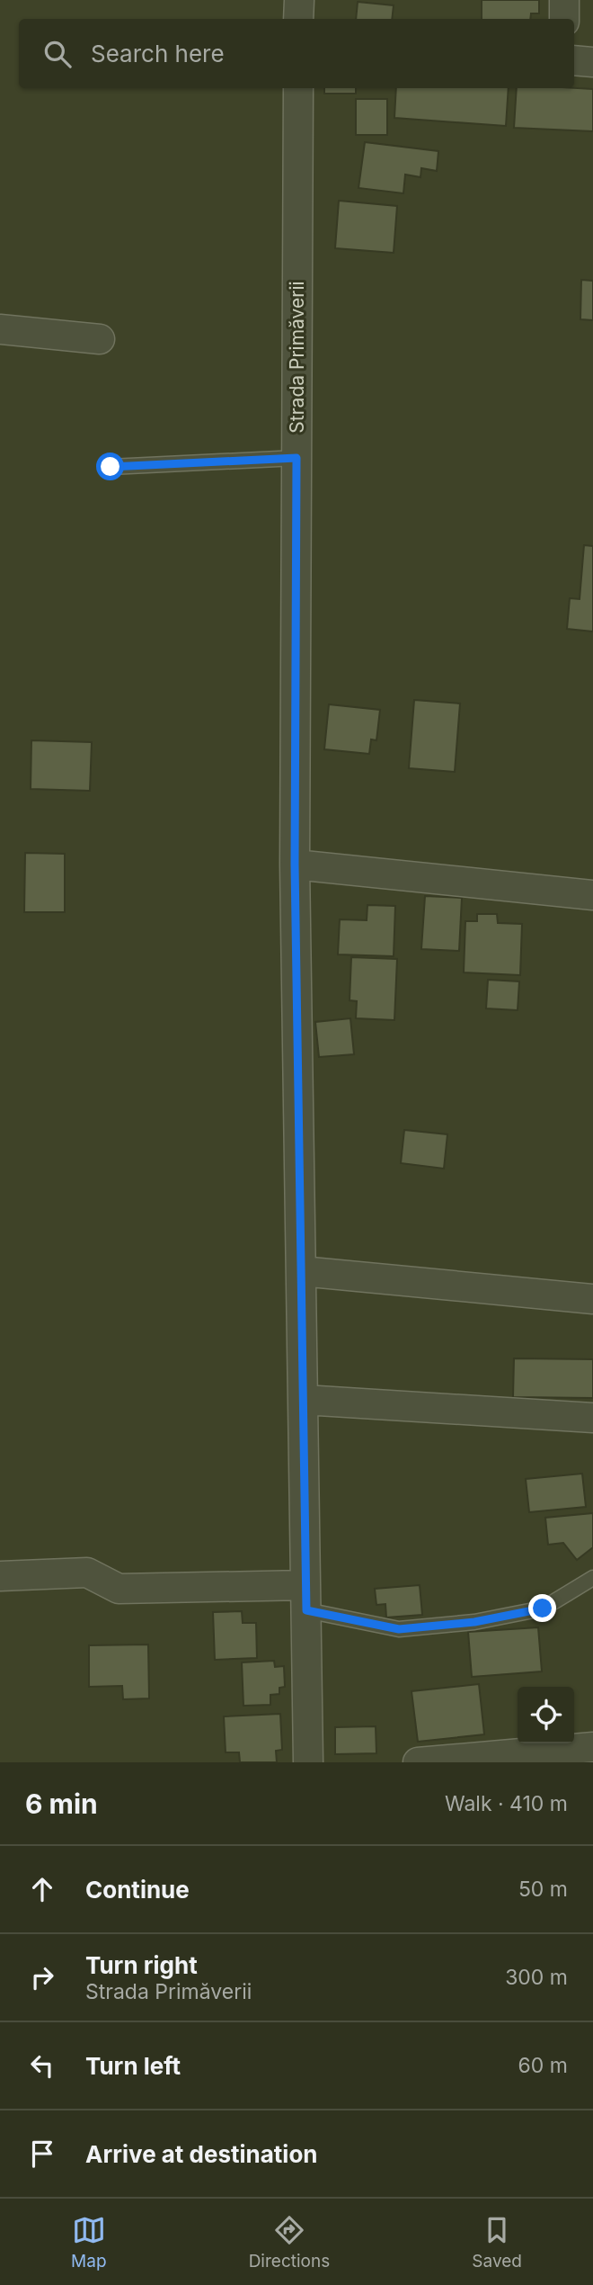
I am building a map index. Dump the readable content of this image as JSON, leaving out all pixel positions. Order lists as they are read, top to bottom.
{
  "streets": {
    "street": ["Strada Primăverii"]
  },
  "page": {
    "search": "Search here",
    "heading": ["6 min", "Walk · 410 m"],
    "list": [
      ["Continue", "50 m"],
      ["Turn right", "Strada Primăverii", "300 m"],
      ["Turn left", "60 m"],
      "Arrive at destination"
    ],
    "nav": ["Map", "Directions", "Saved"]
  }
}
